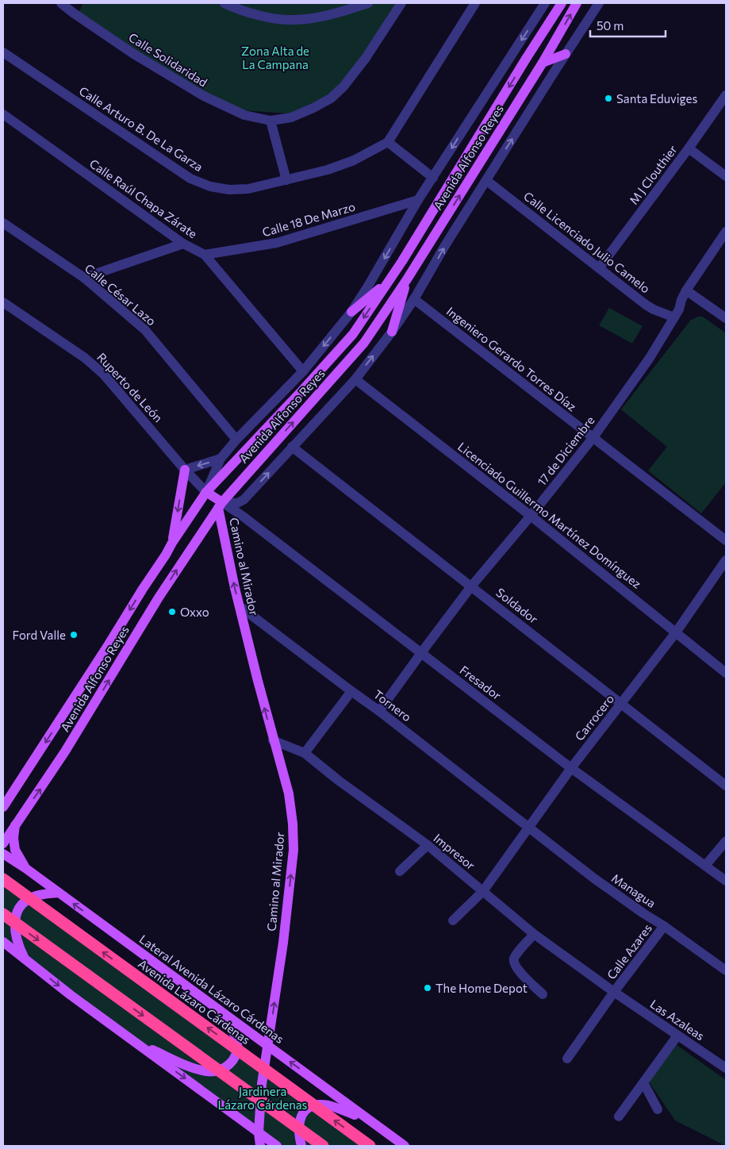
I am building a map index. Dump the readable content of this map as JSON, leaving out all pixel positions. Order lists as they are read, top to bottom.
{
  "streets": {
    "highway": ["Avenida Lázaro Cárdenas"],
    "main road": ["Avenida Alfonso Reyes", "Camino al Mirador", "Lateral Avenida Lázaro Cárdenas"],
    "street": [
      "Calle Solidaridad",
      "Calle Arturo B. De La Garza",
      "M J Clouthier",
      "Calle Raúl Chapa Zárate",
      "Calle 18 De Marzo",
      "Calle Licenciado Julio Camelo",
      "Calle César Lazo",
      "Ingeniero Gerardo Torres Díaz",
      "Ruperto de León",
      "17 de Diciembre",
      "Licenciado Guillermo Martínez Domínguez",
      "Soldador",
      "Fresador",
      "Tornero",
      "Carrocero",
      "Impresor",
      "Managua",
      "Calle Azares",
      "Las Azaleas"
    ]
  },
  "crossings": [
    ["Avenida Alfonso Reyes", "Ruperto de León"],
    ["Avenida Alfonso Reyes", "Camino al Mirador"],
    ["Avenida Alfonso Reyes", "Fresador"],
    ["M J Clouthier", "Calle Licenciado Julio Camelo"],
    ["Calle Raúl Chapa Zárate", "Calle 18 De Marzo"],
    ["Calle Licenciado Julio Camelo", "17 de Diciembre"],
    ["Ingeniero Gerardo Torres Díaz", "17 de Diciembre"],
    ["17 de Diciembre", "Licenciado Guillermo Martínez Domínguez"],
    ["17 de Diciembre", "Soldador"],
    ["17 de Diciembre", "Fresador"],
    ["17 de Diciembre", "Tornero"],
    ["Licenciado Guillermo Martínez Domínguez", "Carrocero"],
    ["Camino al Mirador", "Fresador"],
    ["Camino al Mirador", "Tornero"],
    ["Camino al Mirador", "Impresor"],
    ["Camino al Mirador", "Lateral Avenida Lázaro Cárdenas"],
    ["Soldador", "Carrocero"],
    ["Fresador", "Carrocero"],
    ["Tornero", "Carrocero"],
    ["Tornero", "Managua"],
    ["Carrocero", "Impresor"],
    ["Carrocero", "Managua"],
    ["Impresor", "Calle Azares"],
    ["Impresor", "Las Azaleas"],
    ["Managua", "Calle Azares"],
    ["Calle Azares", "Las Azaleas"]
  ],
  "one_way": ["Camino al Mirador"],
  "parks": ["Zona Alta de La Campana", "Jardinera Lázaro Cárdenas"],
  "places": [
    "Santa Eduviges",
    "Oxxo",
    "Ford Valle",
    "The Home Depot"
  ],
  "scale_bar": "50 m"
}
